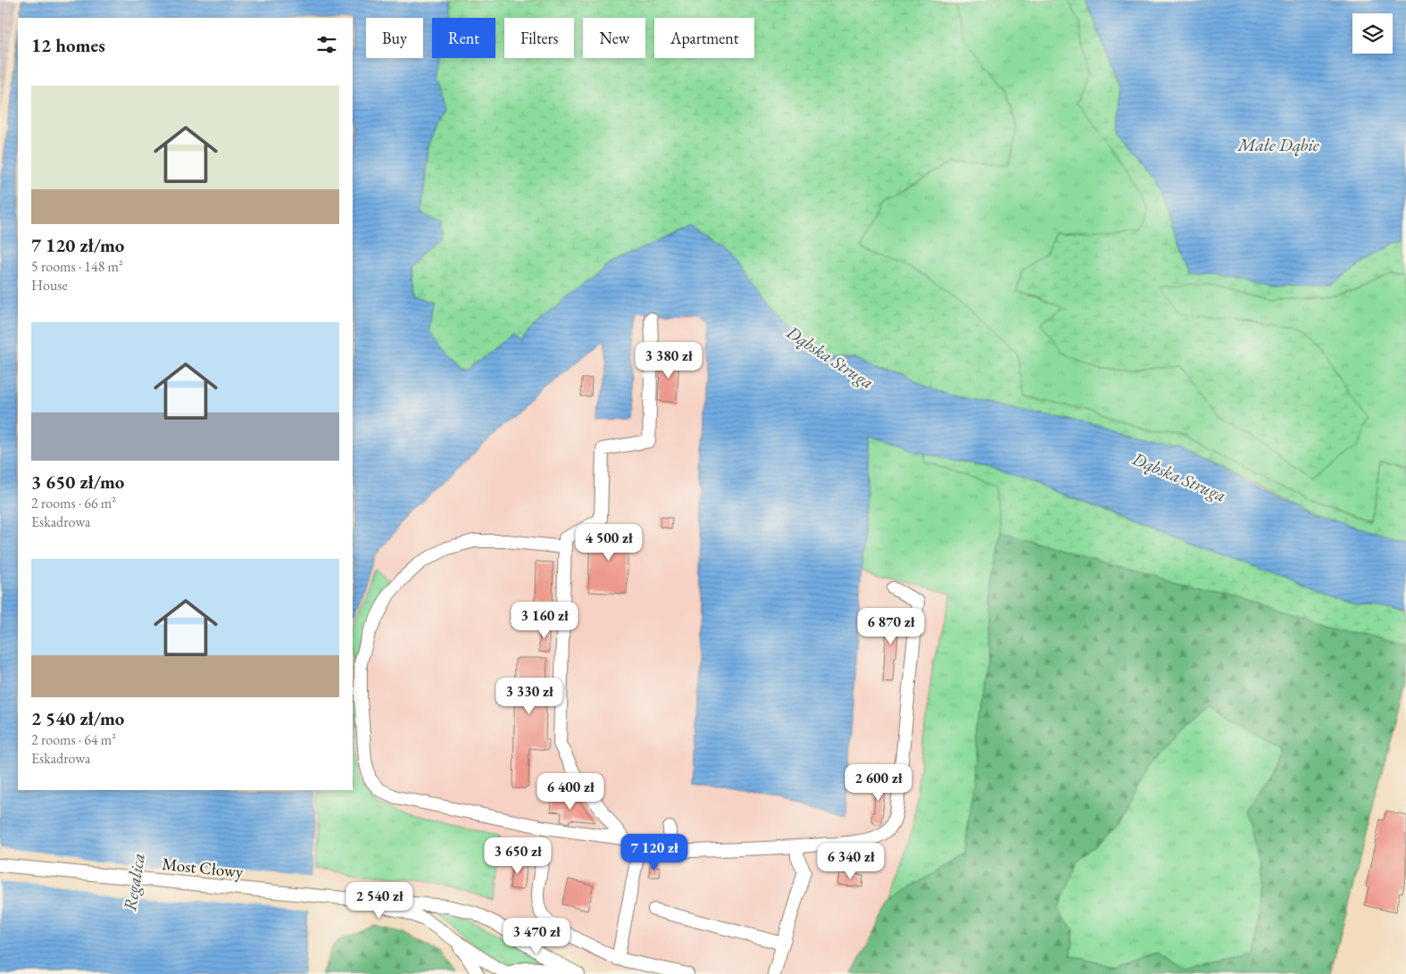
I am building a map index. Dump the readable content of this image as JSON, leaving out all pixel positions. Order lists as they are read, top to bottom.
{
  "streets": {
    "street": ["Most Cłowy"]
  },
  "water": ["Małe Dąbie", "Dąbska Struga", "Regalica"],
  "page": {
    "chip": [
      "Buy",
      "Rent",
      "Filters",
      "New",
      "Apartment"
    ],
    "heading": "12 homes",
    "list": [
      {
        "name": "7 120 zł/mo",
        "note": "5 rooms · 148 m² · House"
      },
      {
        "name": "3 650 zł/mo",
        "note": "2 rooms · 66 m² · Eskadrowa"
      },
      {
        "name": "2 540 zł/mo",
        "note": "2 rooms · 64 m² · Eskadrowa"
      }
    ],
    "price": [
      "3 380 zł",
      "4 500 zł",
      "3 160 zł",
      "6 870 zł",
      "3 330 zł",
      "2 600 zł",
      "6 400 zł",
      "7 120 zł",
      "3 650 zł",
      "6 340 zł",
      "2 540 zł",
      "3 470 zł"
    ]
  }
}
